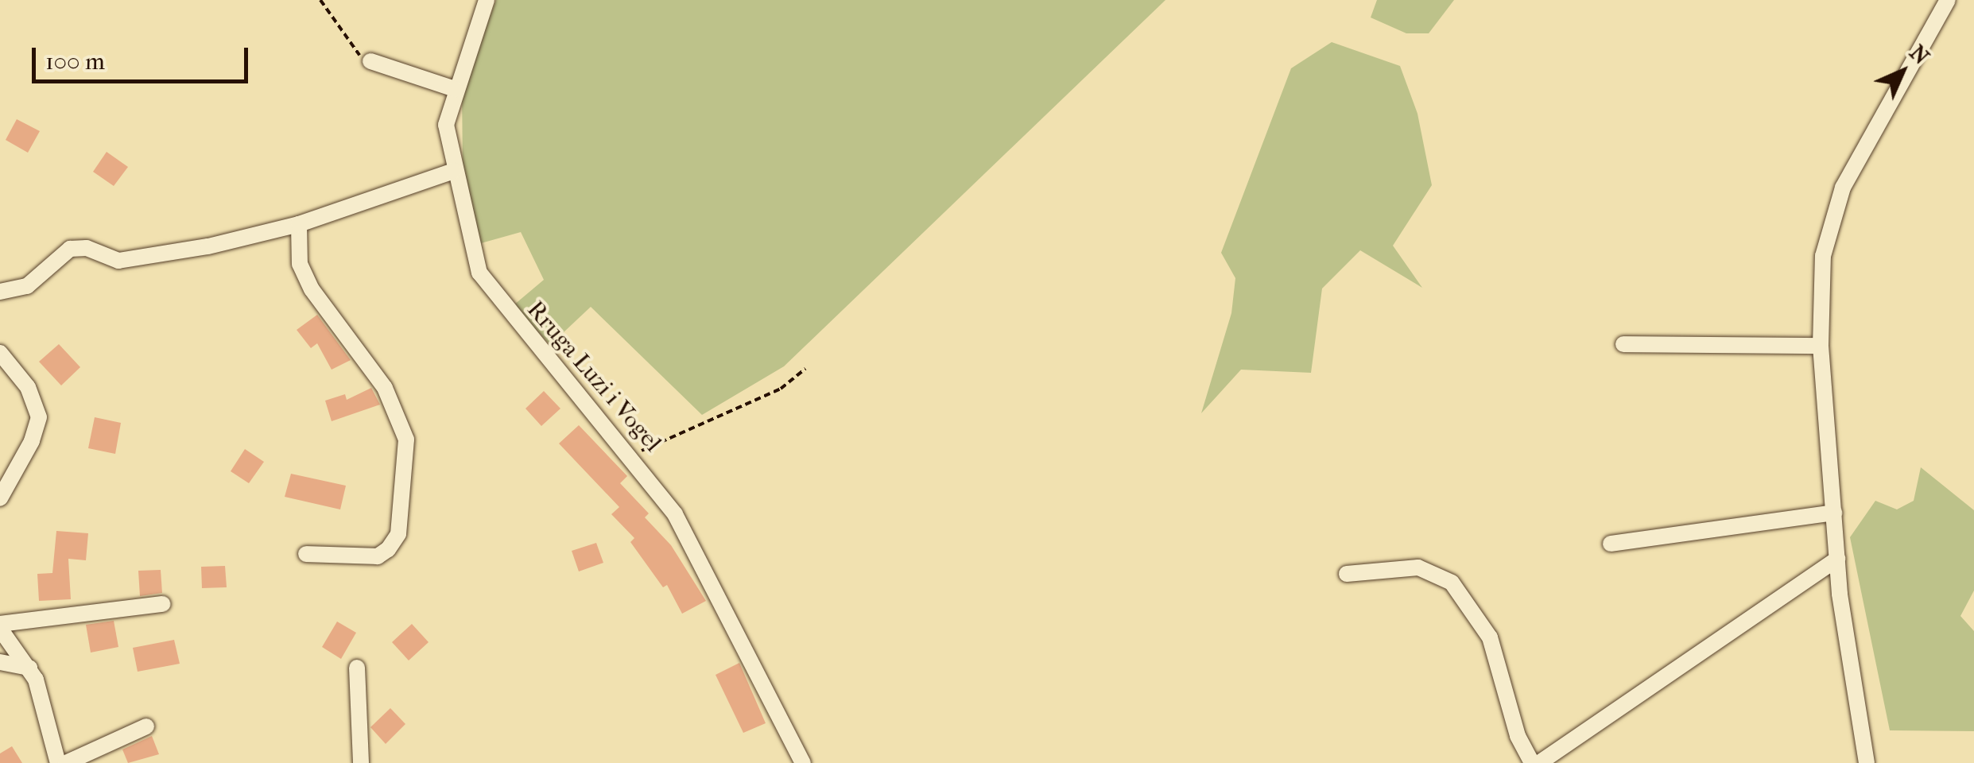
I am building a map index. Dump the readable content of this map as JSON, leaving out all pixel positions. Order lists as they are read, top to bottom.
{
  "streets": {
    "street": ["Rruga Luzi i Vogel"]
  },
  "scale_bar": "100 m",
  "north": "top right"
}
